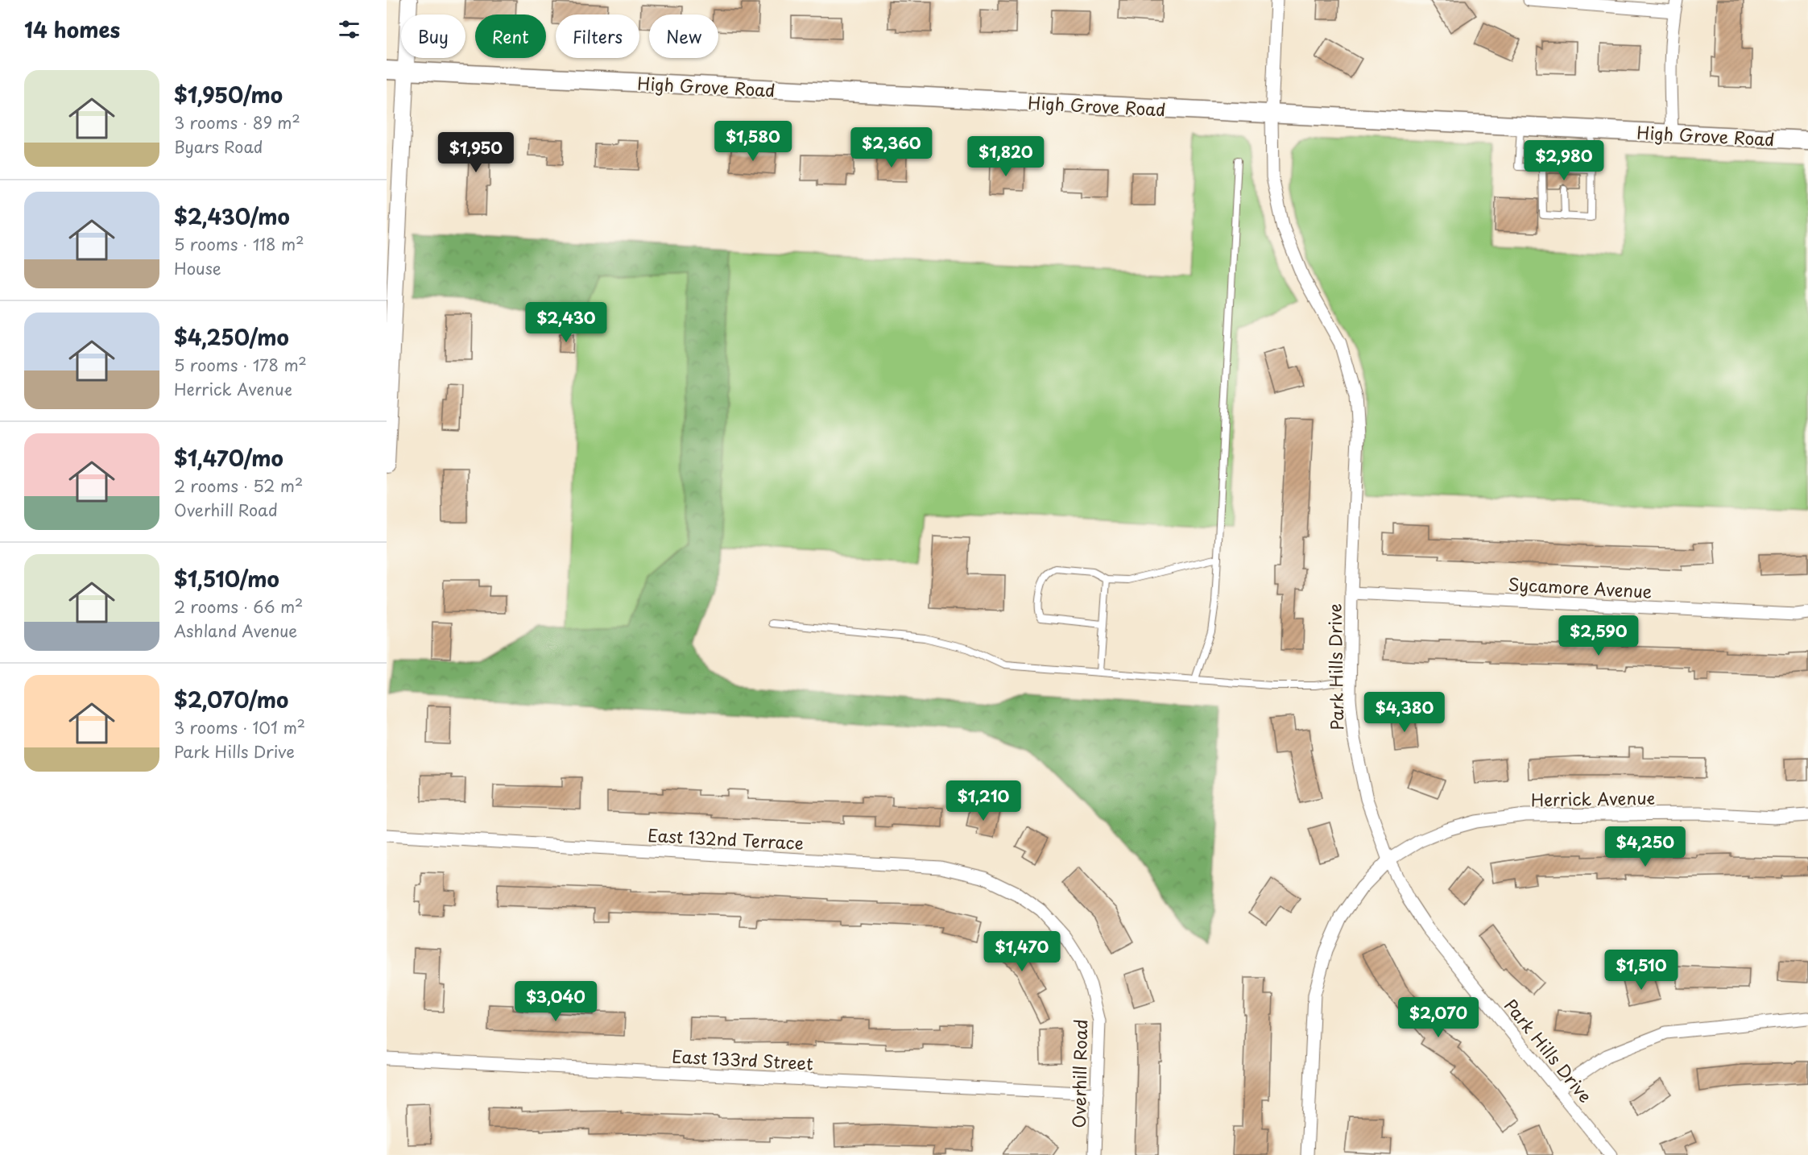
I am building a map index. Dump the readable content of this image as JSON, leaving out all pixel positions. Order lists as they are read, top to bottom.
{
  "streets": {
    "main road": ["High Grove Road"],
    "street": [
      "Sycamore Avenue",
      "Park Hills Drive",
      "Herrick Avenue",
      "East 132nd Terrace",
      "East 133rd Street",
      "Overhill Road"
    ]
  },
  "crossings": [
    ["High Grove Road", "Park Hills Drive"],
    ["Sycamore Avenue", "Park Hills Drive"],
    ["Park Hills Drive", "Herrick Avenue"],
    ["East 132nd Terrace", "Overhill Road"],
    ["East 133rd Street", "Overhill Road"]
  ],
  "page": {
    "heading": "14 homes",
    "chip": [
      "Buy",
      "Rent",
      "Filters",
      "New"
    ],
    "list": [
      {
        "name": "$1,950/mo",
        "note": "3 rooms · 89 m² · Byars Road"
      },
      {
        "name": "$2,430/mo",
        "note": "5 rooms · 118 m² · House"
      },
      {
        "name": "$4,250/mo",
        "note": "5 rooms · 178 m² · Herrick Avenue"
      },
      {
        "name": "$1,470/mo",
        "note": "2 rooms · 52 m² · Overhill Road"
      },
      {
        "name": "$1,510/mo",
        "note": "2 rooms · 66 m² · Ashland Avenue"
      },
      {
        "name": "$2,070/mo",
        "note": "3 rooms · 101 m² · Park Hills Drive"
      }
    ],
    "price": [
      "$1,580",
      "$2,360",
      "$1,950",
      "$1,820",
      "$2,980",
      "$2,430",
      "$2,590",
      "$4,380",
      "$1,210",
      "$4,250",
      "$1,470",
      "$1,510",
      "$3,040",
      "$2,070"
    ]
  }
}
